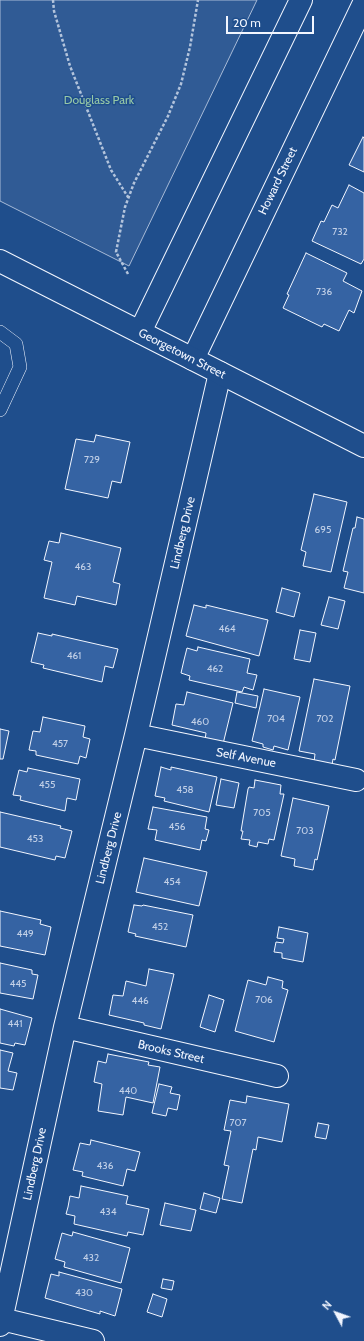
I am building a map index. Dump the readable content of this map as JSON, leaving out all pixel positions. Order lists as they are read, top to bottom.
{
  "streets": {
    "street": [
      "Howard Street",
      "Georgetown Street",
      "Lindberg Drive",
      "Self Avenue",
      "Brooks Street"
    ]
  },
  "crossings": [
    ["Howard Street", "Georgetown Street"],
    ["Georgetown Street", "Lindberg Drive"],
    ["Lindberg Drive", "Self Avenue"],
    ["Lindberg Drive", "Brooks Street"]
  ],
  "parks": ["Douglass Park"],
  "house_numbers": [
    "732",
    "736",
    "729",
    "695",
    "463",
    "464",
    "461",
    "462",
    "704",
    "702",
    "460",
    "457",
    "455",
    "458",
    "705",
    "456",
    "703",
    "453",
    "454",
    "452",
    "449",
    "445",
    "706",
    "446",
    "441",
    "440",
    "707",
    "436",
    "434",
    "432",
    "430"
  ],
  "scale_bar": "20 m",
  "north": "top left"
}
